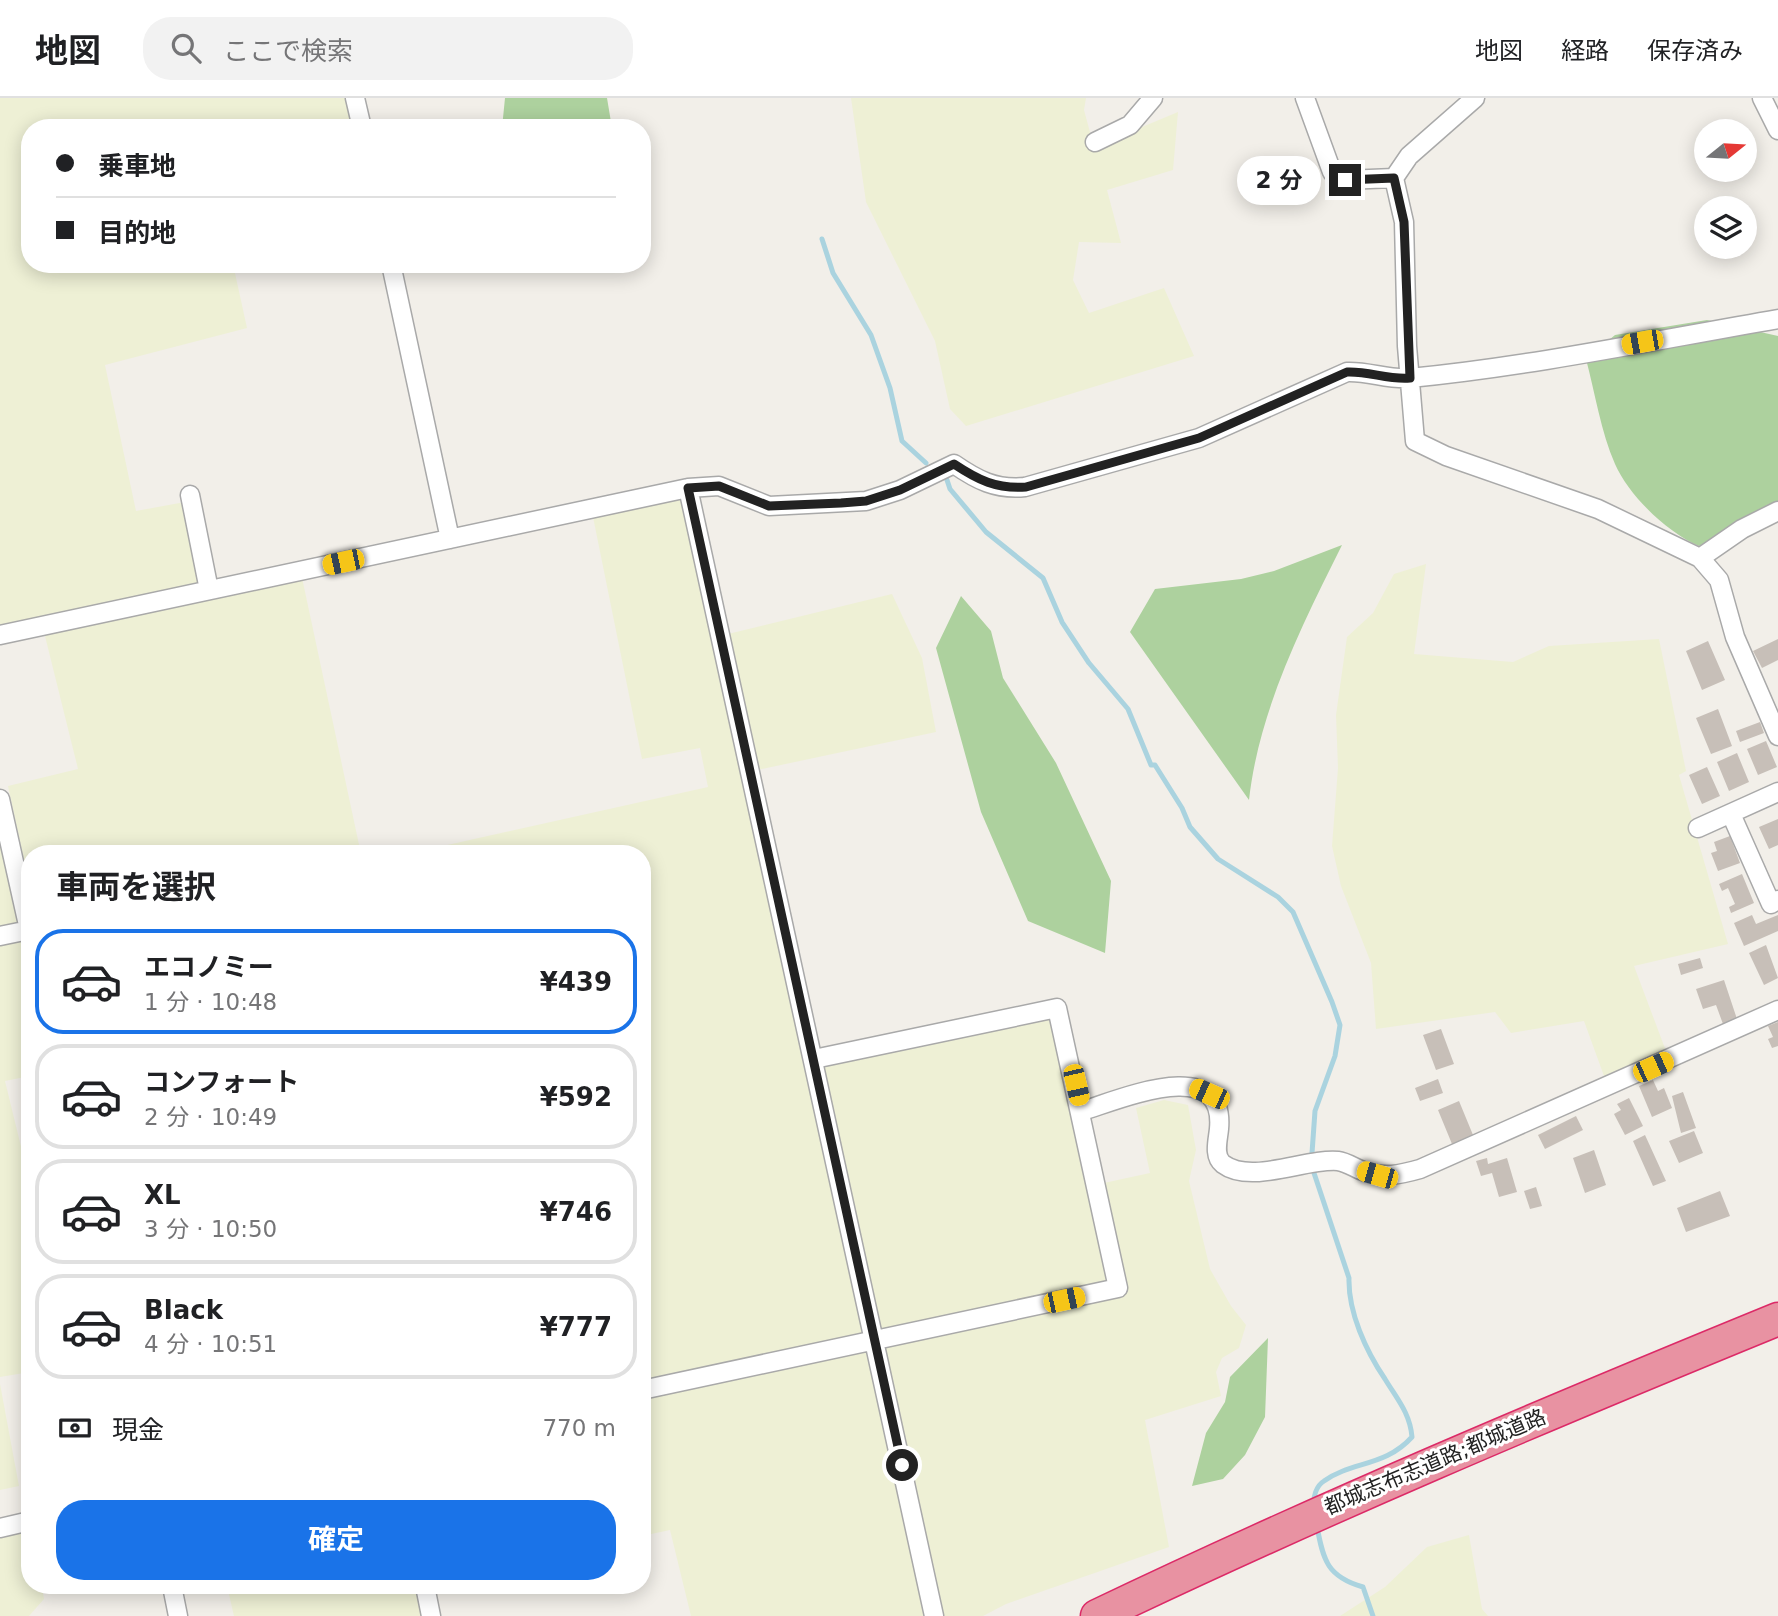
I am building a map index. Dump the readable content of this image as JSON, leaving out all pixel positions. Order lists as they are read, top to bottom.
{
  "streets": {
    "highway": ["都城志布志道路;都城道路"]
  },
  "north": "right",
  "page": {
    "header": "地図",
    "search": "ここで検索",
    "nav": ["地図", "経路", "保存済み"],
    "banner": ["乗車地", "目的地"],
    "bubble": "2 分",
    "heading": "車両を選択",
    "list": [
      {
        "name": "エコノミー",
        "note": "1 分 · 10:48",
        "value": "¥439"
      },
      {
        "name": "コンフォート",
        "note": "2 分 · 10:49",
        "value": "¥592"
      },
      {
        "name": "XL",
        "note": "3 分 · 10:50",
        "value": "¥746"
      },
      {
        "name": "Black",
        "note": "4 分 · 10:51",
        "value": "¥777"
      }
    ],
    "pay": ["現金", "770 m"],
    "buttons": "確定"
  }
}
